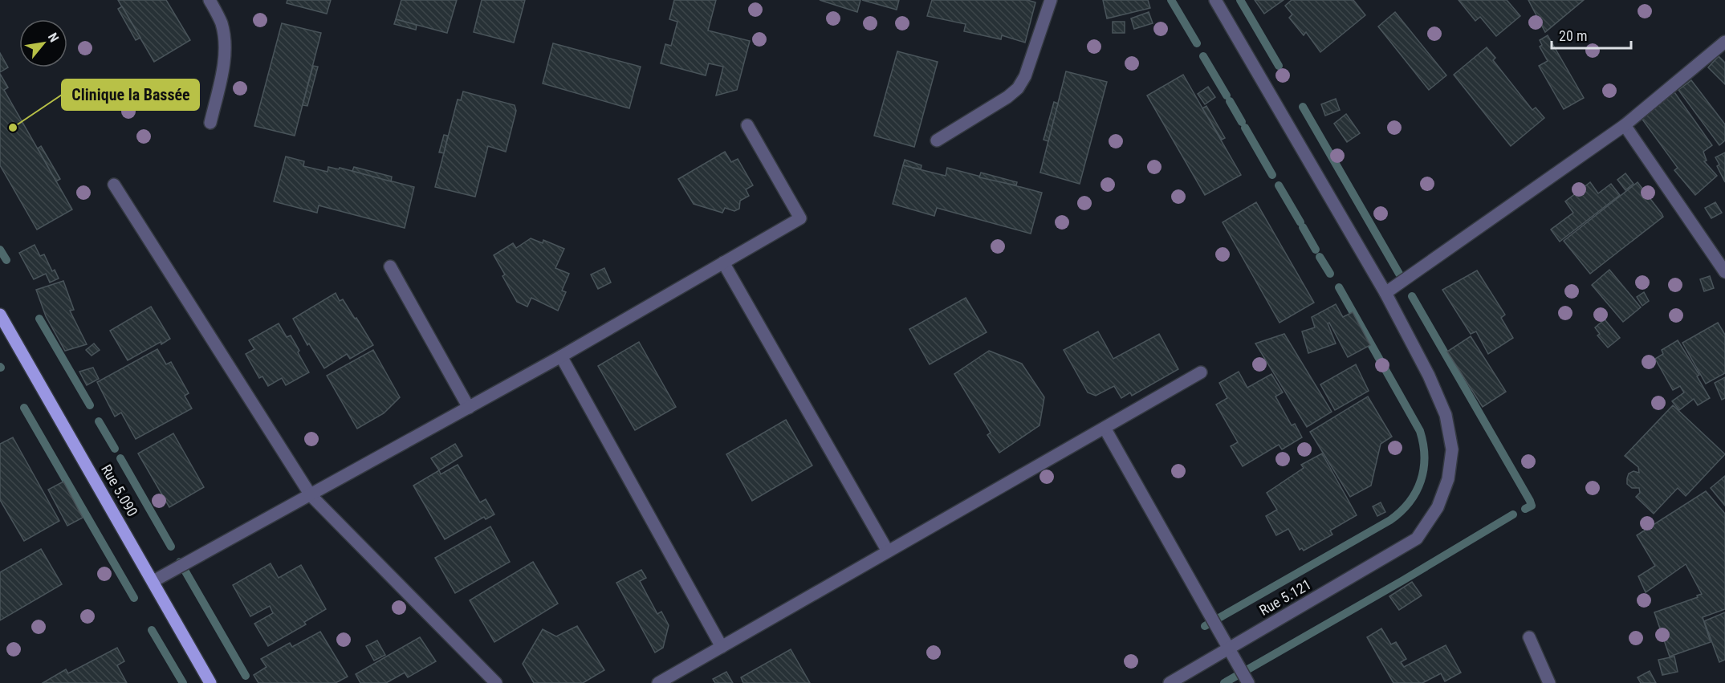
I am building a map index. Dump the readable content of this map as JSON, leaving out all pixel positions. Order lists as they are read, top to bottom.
{
  "streets": {
    "main road": ["Rue 5.090"],
    "street": ["Rue 5.121"]
  },
  "places": ["Clinique la Bassée"],
  "scale_bar": "20 m",
  "north": "top right"
}
